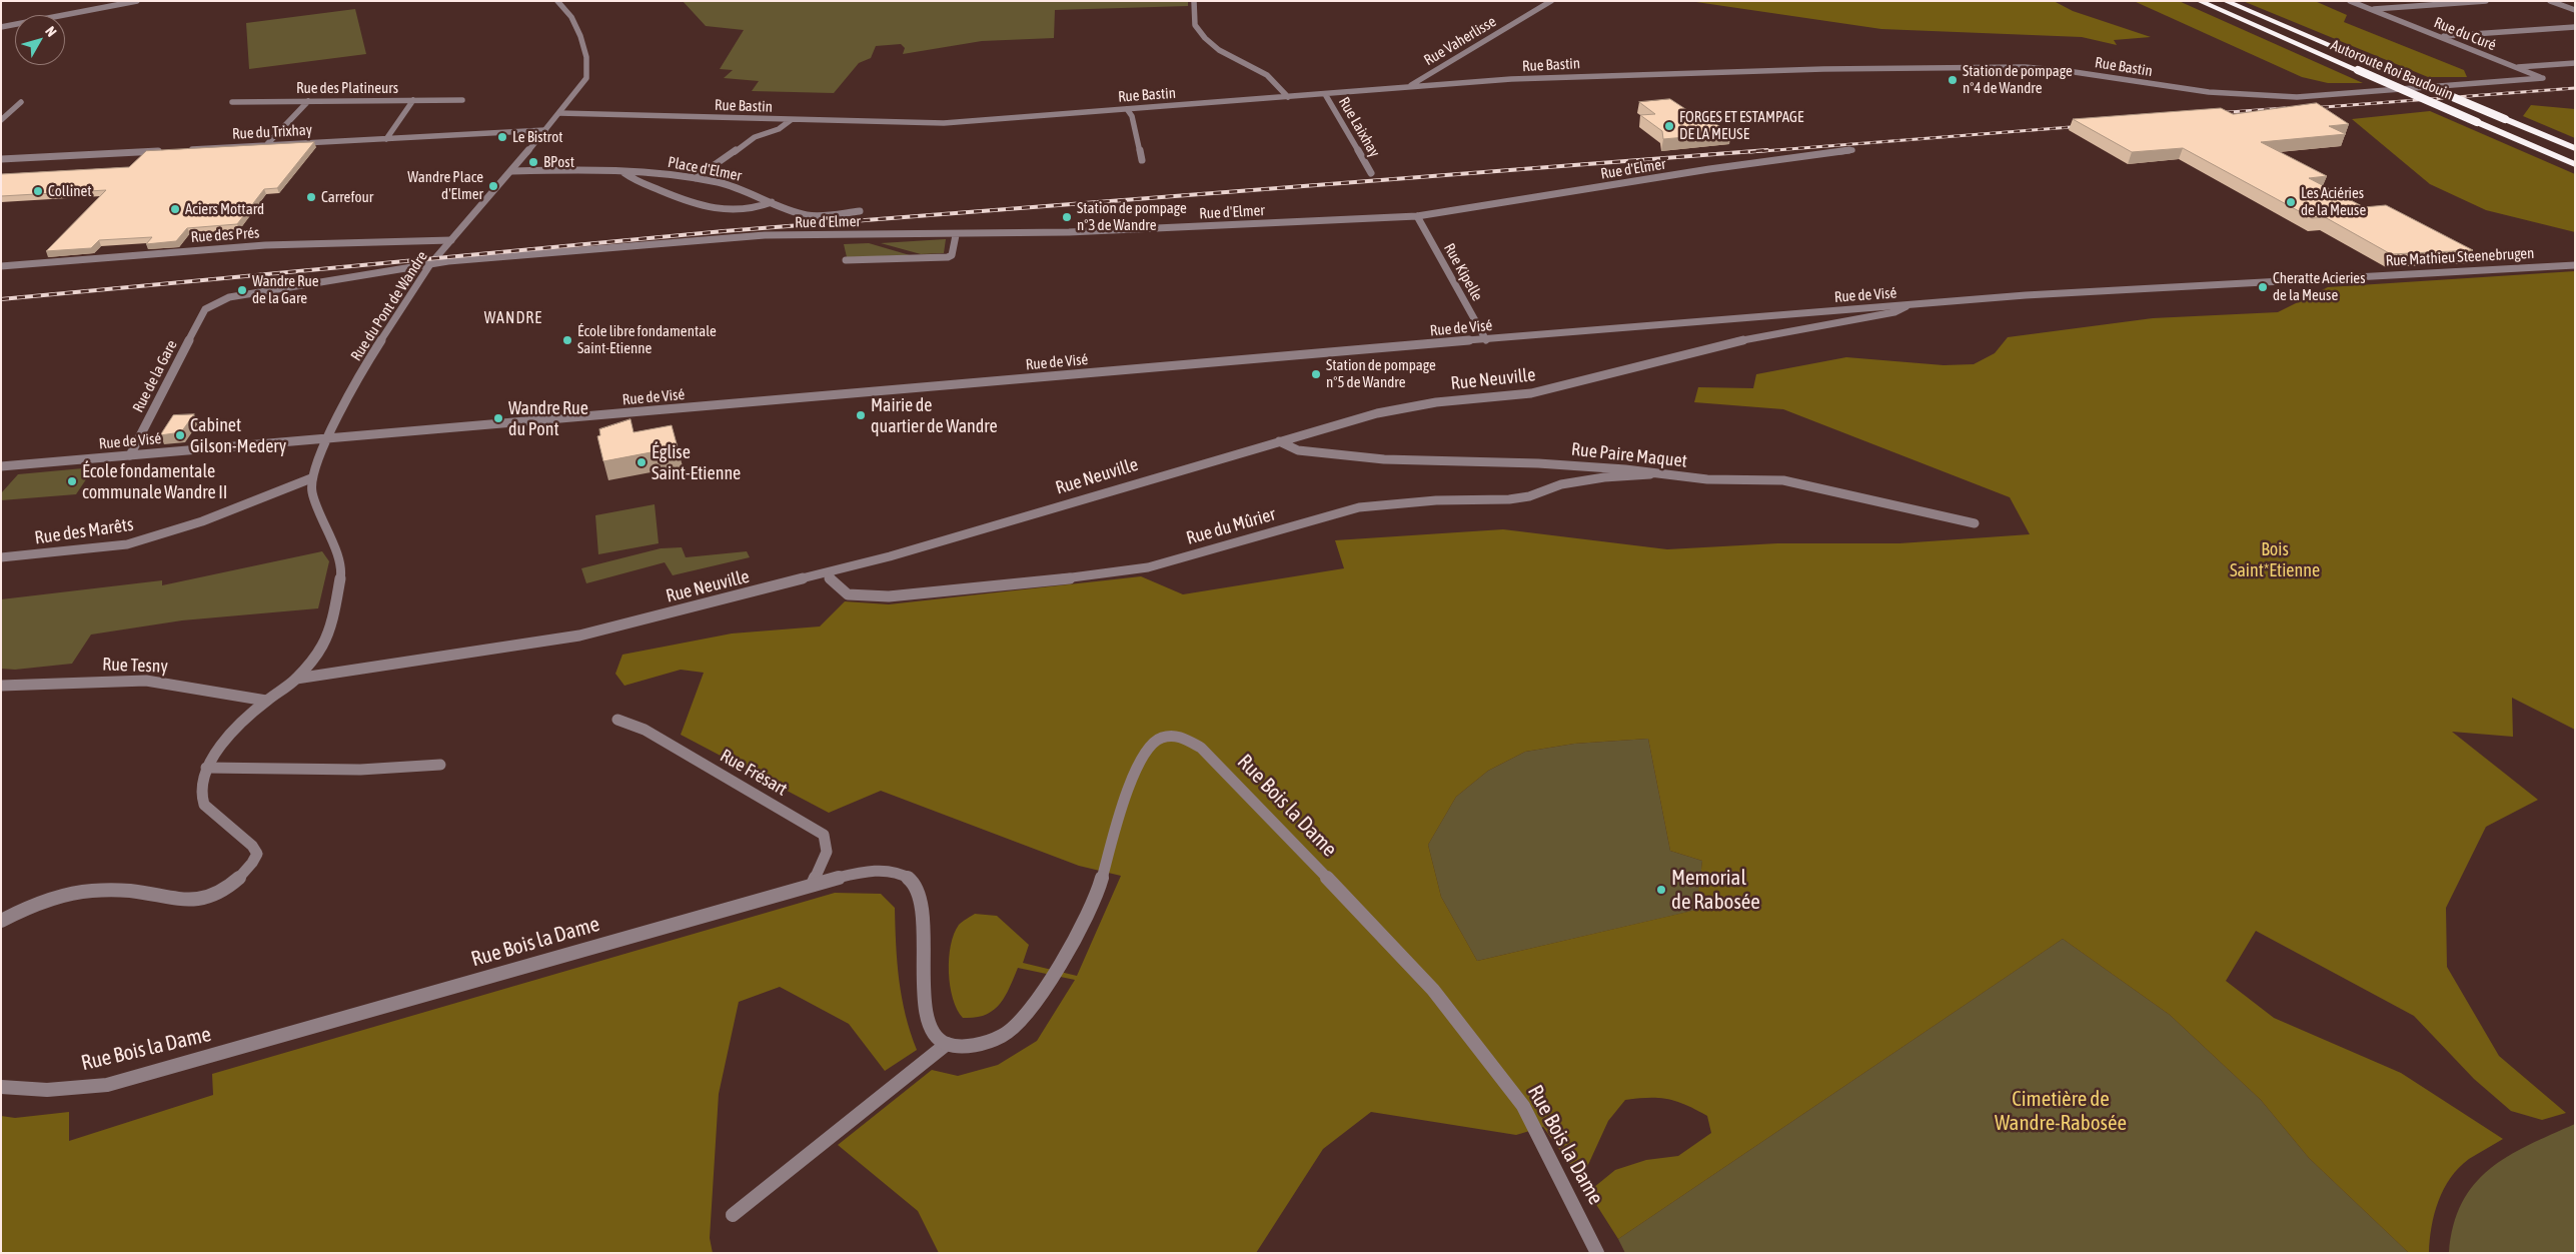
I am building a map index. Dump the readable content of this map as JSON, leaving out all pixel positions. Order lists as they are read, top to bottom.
{
  "streets": {
    "highway": ["Autoroute Roi Baudouin"],
    "street": [
      "Rue du Curé",
      "Rue Vaherlisse",
      "Rue Bastin",
      "Rue des Platineurs",
      "Rue Laixhay",
      "Rue du Trixhay",
      "Place d'Elmer",
      "Rue d'Elmer",
      "Rue des Prés",
      "Rue Mathieu Steenebrugen",
      "Rue Kipelle",
      "Rue de Visé",
      "Rue du Pont de Wandre",
      "Rue de la Gare",
      "Rue Neuville",
      "Rue Paire Maquet",
      "Rue du Mûrier",
      "Rue des Marêts",
      "Rue Tesny",
      "Rue Frésart",
      "Rue Bois la Dame"
    ]
  },
  "crossings": [
    ["Rue du Curé", "Rue Bastin"],
    ["Rue Vaherlisse", "Rue Bastin"],
    ["Rue Bastin", "Rue Laixhay"],
    ["Rue Bastin", "Rue du Pont de Wandre"],
    ["Rue du Trixhay", "Rue du Pont de Wandre"],
    ["Place d'Elmer", "Rue du Pont de Wandre"],
    ["Rue d'Elmer", "Rue Kipelle"],
    ["Rue d'Elmer", "Rue du Pont de Wandre"],
    ["Rue d'Elmer", "Rue de la Gare"],
    ["Rue des Prés", "Rue du Pont de Wandre"],
    ["Rue Mathieu Steenebrugen", "Rue de Visé"],
    ["Rue Kipelle", "Rue de Visé"],
    ["Rue de Visé", "Rue du Pont de Wandre"],
    ["Rue de Visé", "Rue de la Gare"],
    ["Rue de Visé", "Rue Neuville"],
    ["Rue du Pont de Wandre", "Rue des Marêts"],
    ["Rue Neuville", "Rue Paire Maquet"],
    ["Rue Neuville", "Rue du Mûrier"],
    ["Rue Paire Maquet", "Rue du Mûrier"],
    ["Rue Frésart", "Rue Bois la Dame"]
  ],
  "districts": ["WANDRE"],
  "parks": ["Bois Saint*Etienne", "Cimetière de Wandre-Rabosée"],
  "places": [
    "Station de pompage n°4 de Wandre",
    "FORGES ET ESTAMPAGE DE LA MEUSE",
    "Le Bistrot",
    "BPost",
    "Wandre Place d'Elmer",
    "Collinet",
    "Carrefour",
    "Les Aciéries de la Meuse",
    "Aciers Mottard",
    "Station de pompage n°3 de Wandre",
    "Cheratte Acieries de la Meuse",
    "Wandre Rue de la Gare",
    "École libre fondamentale Saint-Etienne",
    "Station de pompage n°5 de Wandre",
    "Mairie de quartier de Wandre",
    "Wandre Rue du Pont",
    "Cabinet Gilson-Medery",
    "Église Saint-Etienne",
    "École fondamentale communale Wandre II",
    "Memorial de Rabosée"
  ],
  "north": "top right"
}
